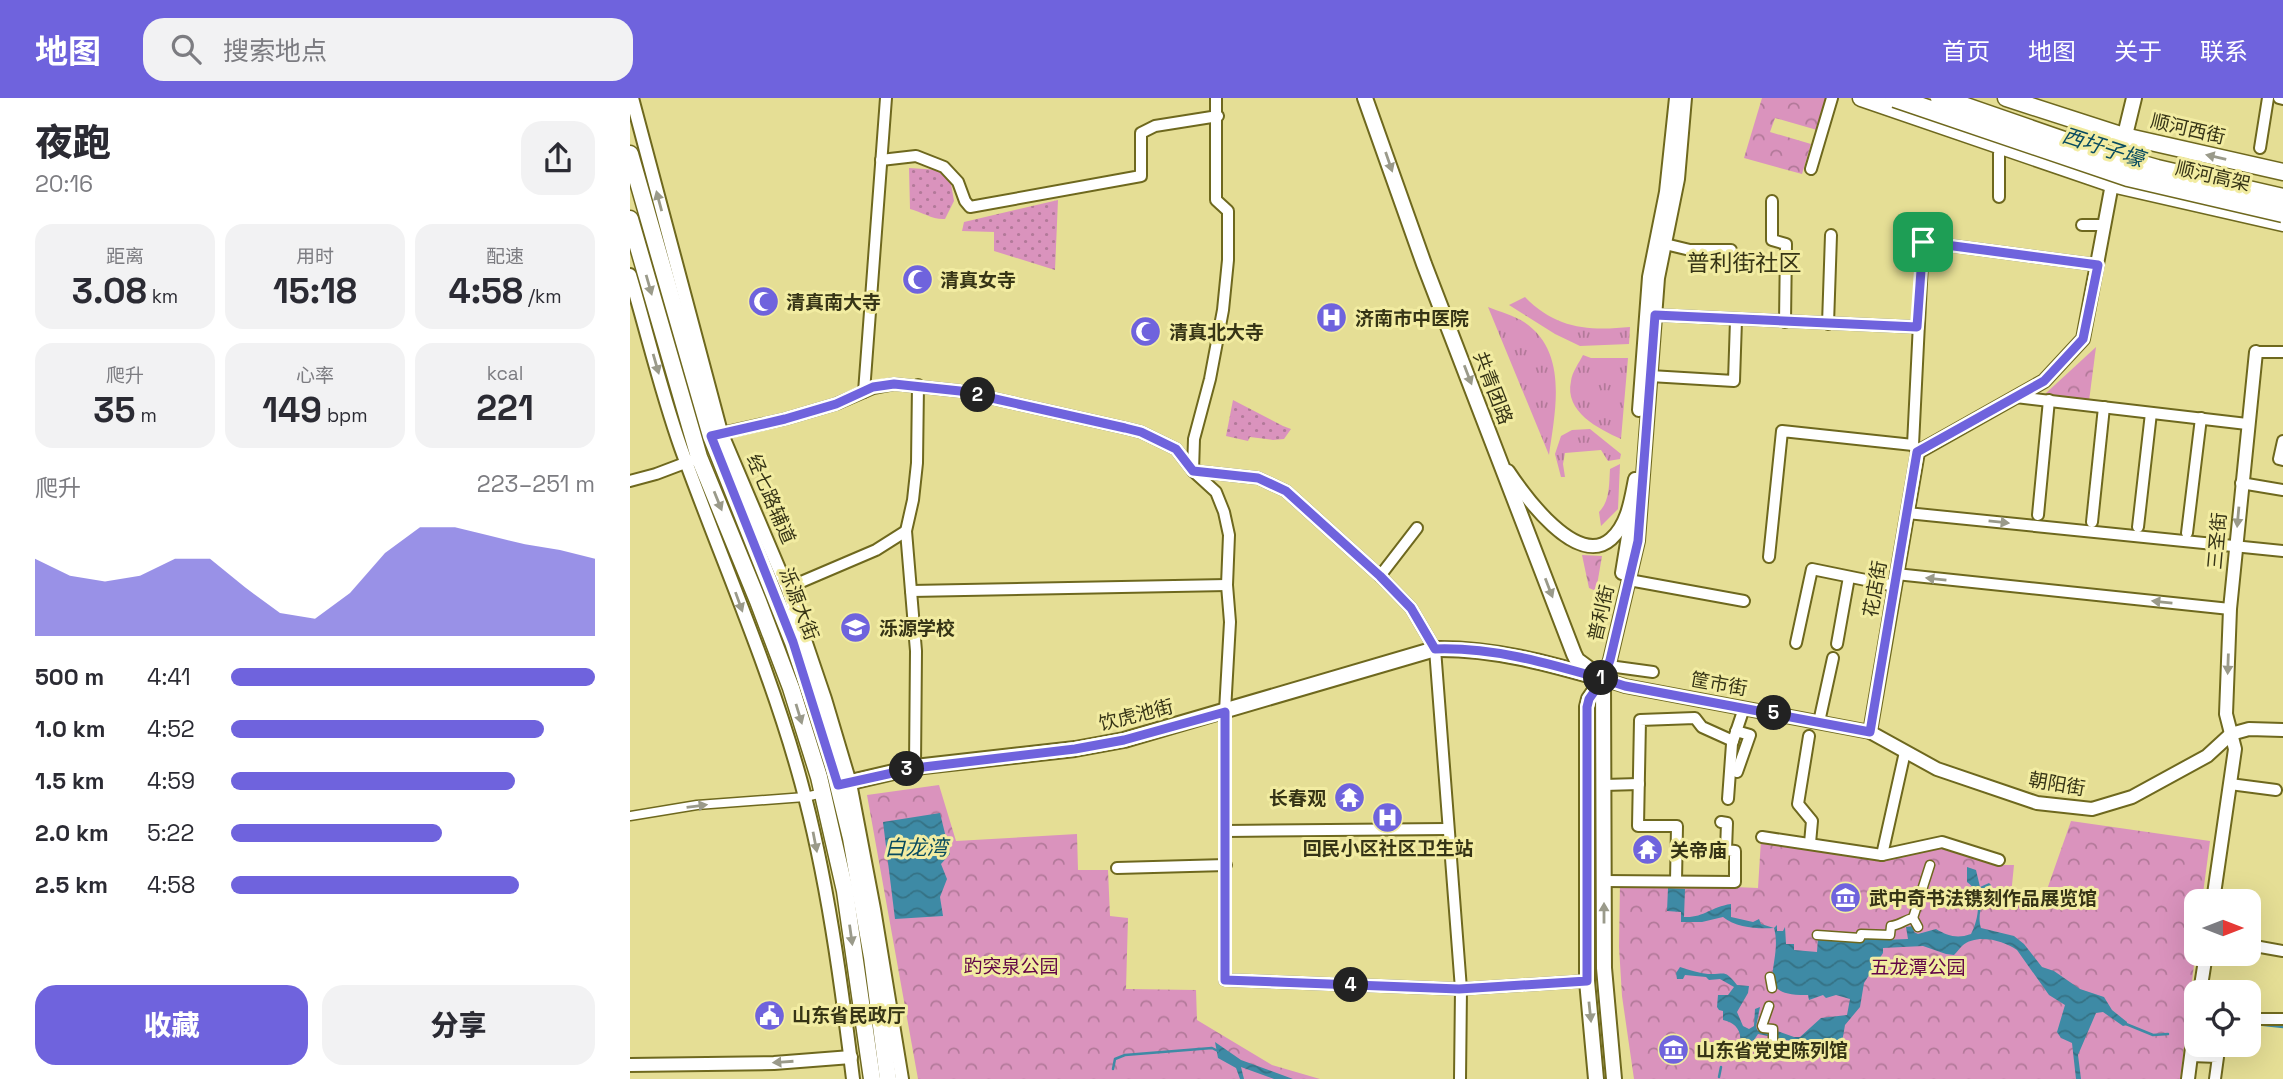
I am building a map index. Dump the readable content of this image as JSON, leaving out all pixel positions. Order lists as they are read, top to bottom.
{
  "streets": {
    "highway": ["顺河高架"],
    "main road": [
      "顺河西街",
      "共青团路",
      "泺源大街",
      "饮虎池街"
    ],
    "street": [
      "经七路辅道",
      "三圣街",
      "花店街",
      "普利街",
      "筐市街",
      "朝阳街"
    ]
  },
  "crossings": [
    ["共青团路", "普利街"],
    ["共青团路", "筐市街"],
    ["共青团路", "饮虎池街"],
    ["经七路辅道", "泺源大街"],
    ["经七路辅道", "饮虎池街"],
    ["三圣街", "朝阳街"],
    ["花店街", "筐市街"],
    ["花店街", "朝阳街"],
    ["泺源大街", "饮虎池街"],
    ["普利街", "筐市街"],
    ["普利街", "饮虎池街"],
    ["筐市街", "饮虎池街"],
    ["筐市街", "朝阳街"]
  ],
  "one_way": ["共青团路"],
  "districts": ["普利街社区"],
  "water": ["西圩子壕", "白龙湾"],
  "parks": ["趵突泉公园", "五龙潭公园"],
  "places": {
    "mosque": ["清真女寺", "清真南大寺", "清真北大寺"],
    "hospital": ["济南市中医院", "回民小区社区卫生站"],
    "school or university": ["泺源学校"],
    "temple": ["长春观", "关帝庙"],
    "museum": ["武中奇书法镌刻作品展览馆", "山东省党史陈列馆"],
    "public building": ["山东省民政厅"]
  },
  "north": "right",
  "page": {
    "header": "地图",
    "search": "搜索地点",
    "nav": [
      "首页",
      "地图",
      "关于",
      "联系"
    ],
    "heading": ["夜跑", "20:16"],
    "stats": [
      ["距离", "3.08 km"],
      ["用时", "15:18"],
      ["配速", "4:58 /km"],
      ["爬升", "35 m"],
      ["心率", "149 bpm"],
      ["kcal", "221"]
    ],
    "pins": [
      "2",
      "1",
      "5",
      "3",
      "4"
    ],
    "chart": ["爬升", "223–251 m"],
    "list": [
      {
        "name": "500 m",
        "note": "4:41"
      },
      {
        "name": "1.0 km",
        "note": "4:52"
      },
      {
        "name": "1.5 km",
        "note": "4:59"
      },
      {
        "name": "2.0 km",
        "note": "5:22"
      },
      {
        "name": "2.5 km",
        "note": "4:58"
      }
    ],
    "buttons": ["收藏", "分享"]
  }
}
